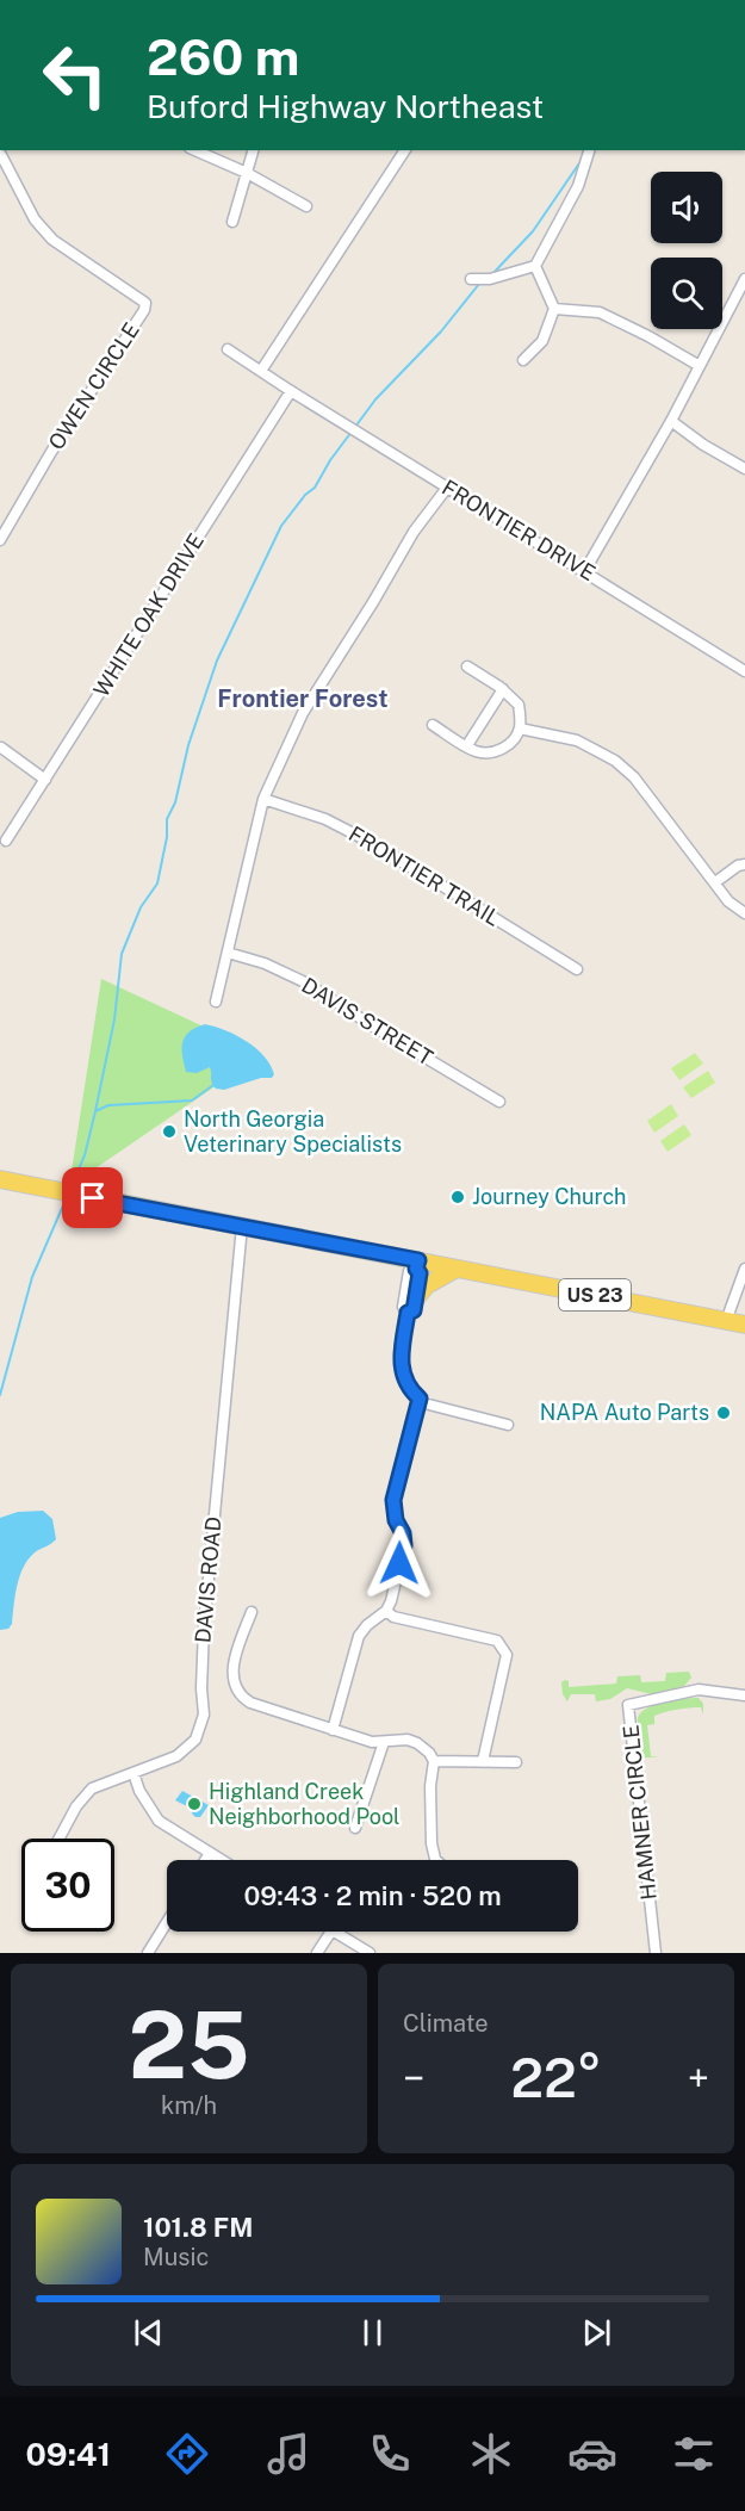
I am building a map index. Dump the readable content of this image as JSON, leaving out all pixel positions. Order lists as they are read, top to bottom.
{
  "streets": {
    "main road": ["US 23"],
    "street": [
      "OWEN CIRCLE",
      "FRONTIER DRIVE",
      "WHITE OAK DRIVE",
      "FRONTIER TRAIL",
      "DAVIS STREET",
      "DAVIS ROAD",
      "HAMNER CIRCLE"
    ]
  },
  "crossings": [
    ["FRONTIER DRIVE", "WHITE OAK DRIVE"],
    ["US 23", "DAVIS ROAD"]
  ],
  "districts": ["Frontier Forest"],
  "places": [
    "North Georgia Veterinary Specialists",
    "Journey Church",
    "NAPA Auto Parts",
    "Highland Creek Neighborhood Pool"
  ],
  "page": {
    "turn": ["260 m", "Buford Highway Northeast"],
    "limit": "30",
    "trip": "09:43 · 2 min · 520 m",
    "tile": [
      ["25", "km/h"],
      "Climate"
    ],
    "heat": ["−", "22°", "+"],
    "song": ["101.8 FM", "Music"],
    "tabs": "09:41"
  }
}
